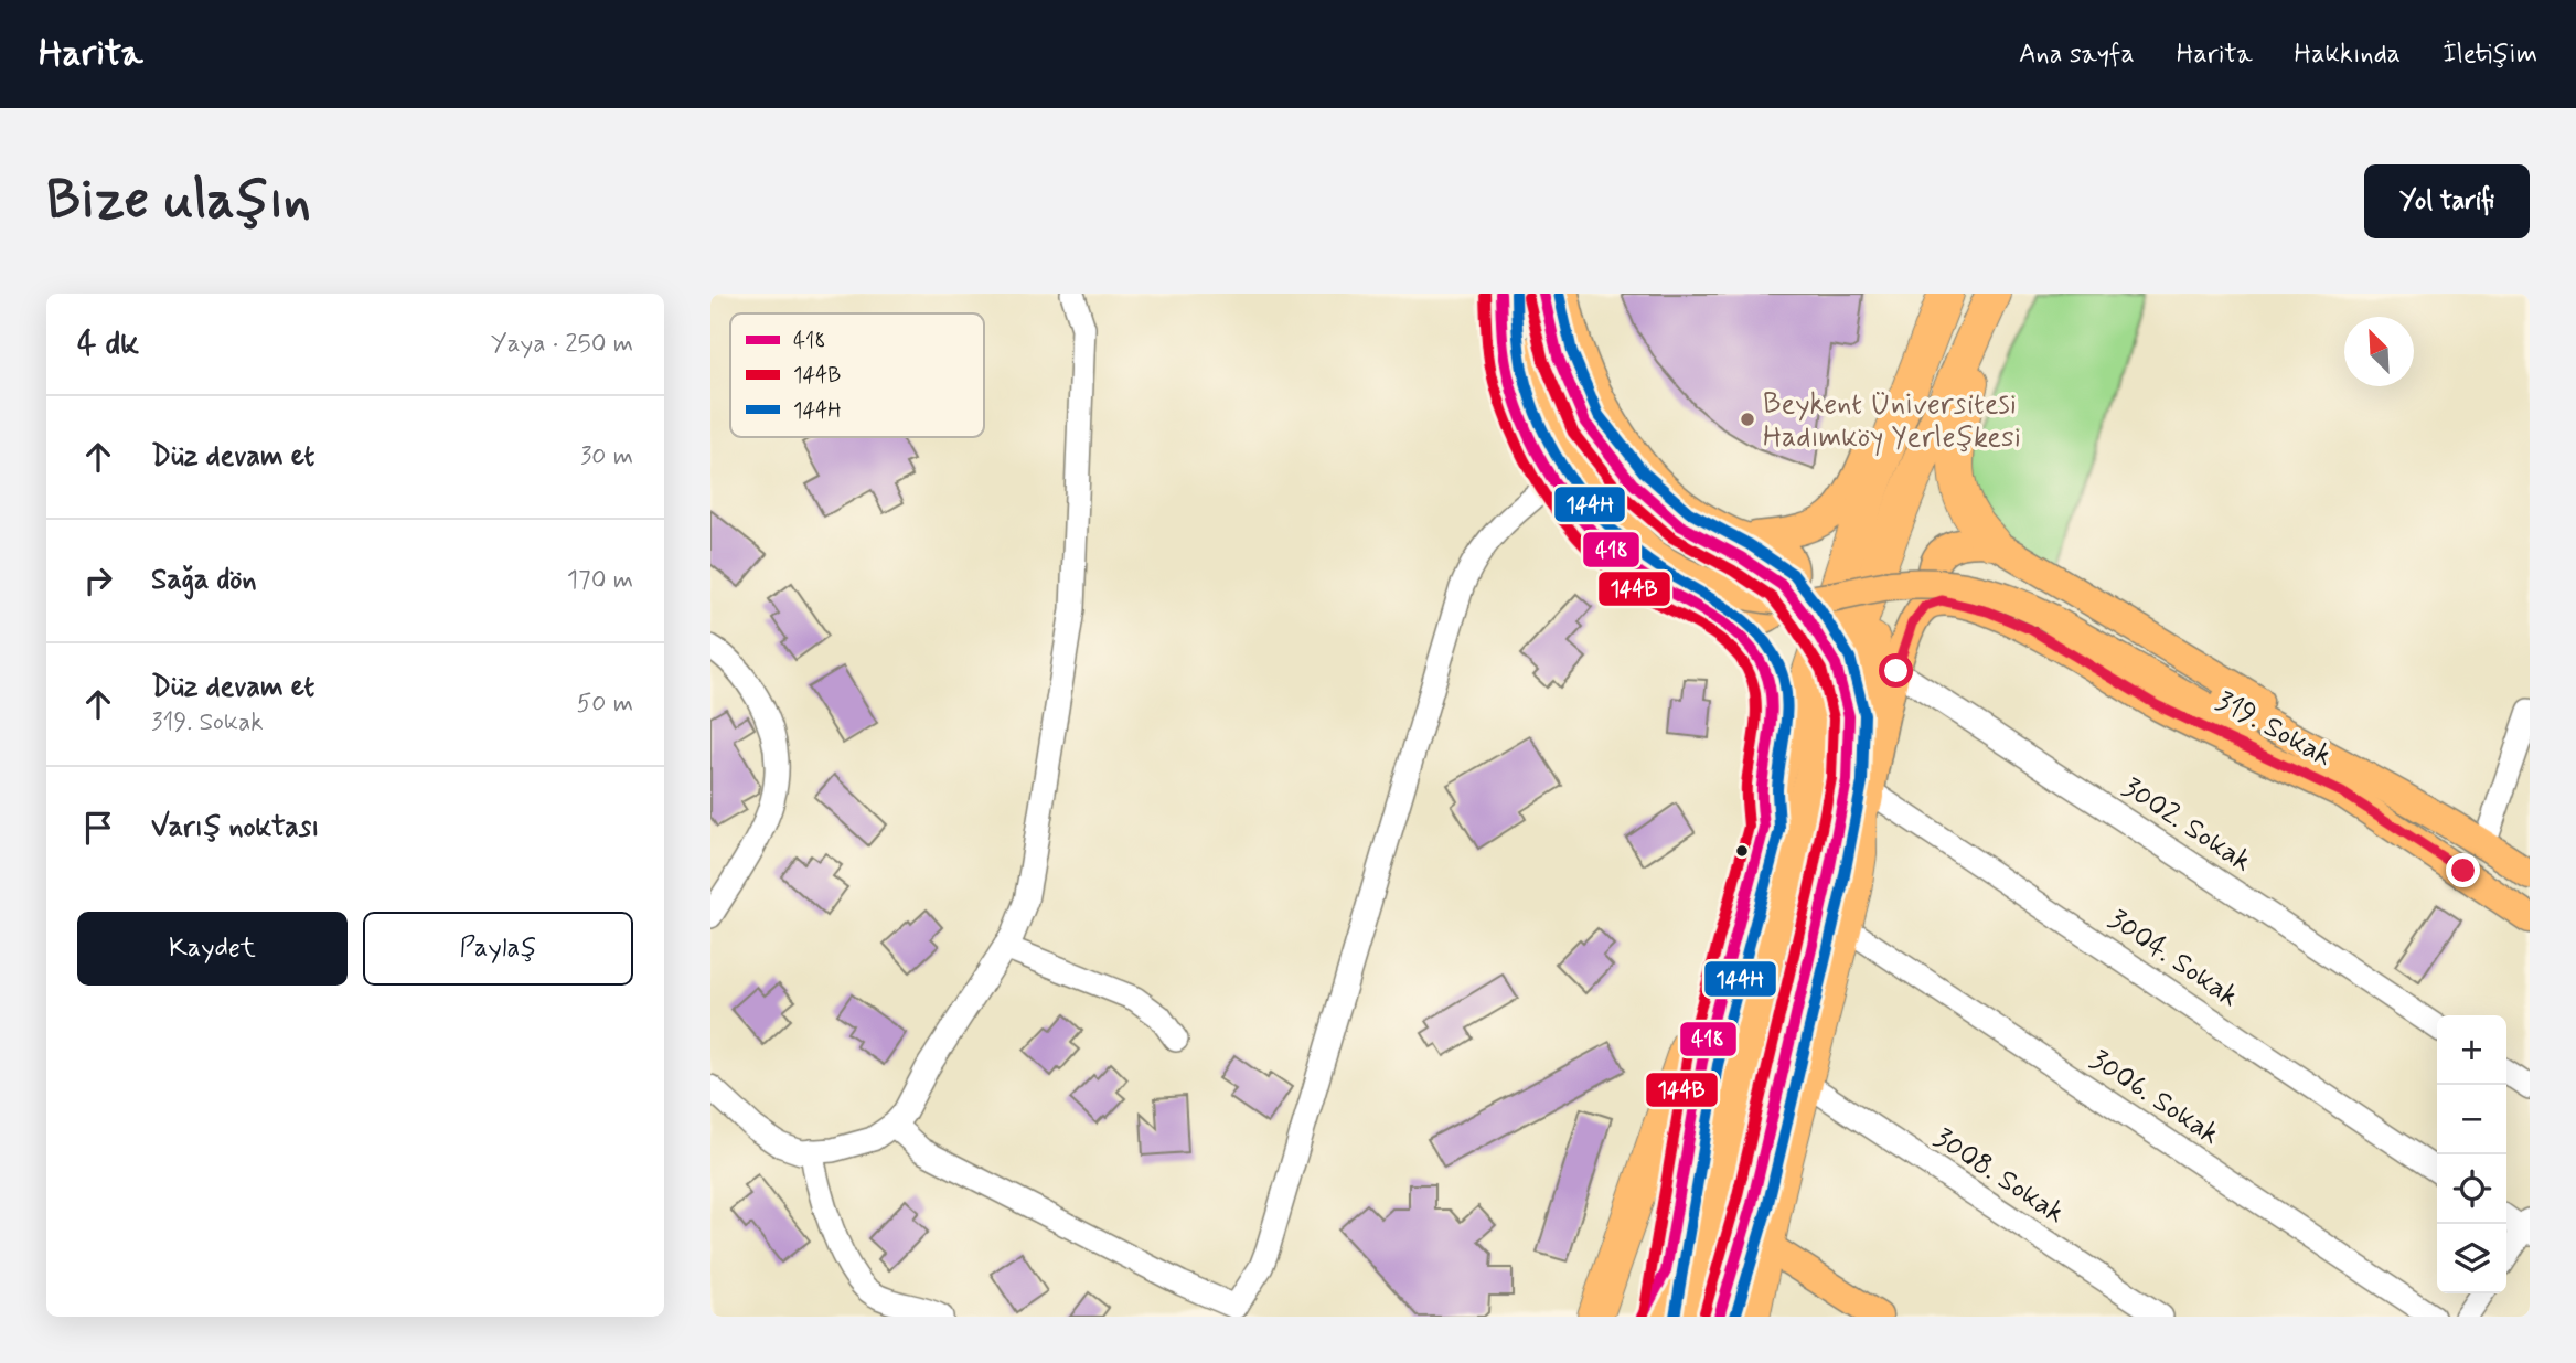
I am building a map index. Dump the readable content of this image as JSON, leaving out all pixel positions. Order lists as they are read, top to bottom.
{
  "streets": {
    "main road": ["319. Sokak"],
    "street": [
      "3002. Sokak",
      "3004. Sokak",
      "3006. Sokak",
      "3008. Sokak"
    ]
  },
  "places": ["Beykent Üniversitesi Hadımköy Yerleşkesi"],
  "lines": ["transit line 418", "transit line 144B", "transit line 144H"],
  "legend": ["418", "144B", "144H"],
  "north": "top left",
  "page": {
    "header": "Harita",
    "nav": [
      "Ana sayfa",
      "Harita",
      "Hakkında",
      "İletişim"
    ],
    "buttons": [
      "Yol tarifi",
      ["Kaydet", "Paylaş"]
    ],
    "title": "Bize ulaşın",
    "heading": ["4 dk", "Yaya · 250 m"],
    "list": [
      ["Düz devam et", "30 m"],
      ["Sağa dön", "170 m"],
      ["Düz devam et", "319. Sokak", "50 m"],
      "Varış noktası"
    ],
    "map_buttons": ["+", "−"]
  }
}
